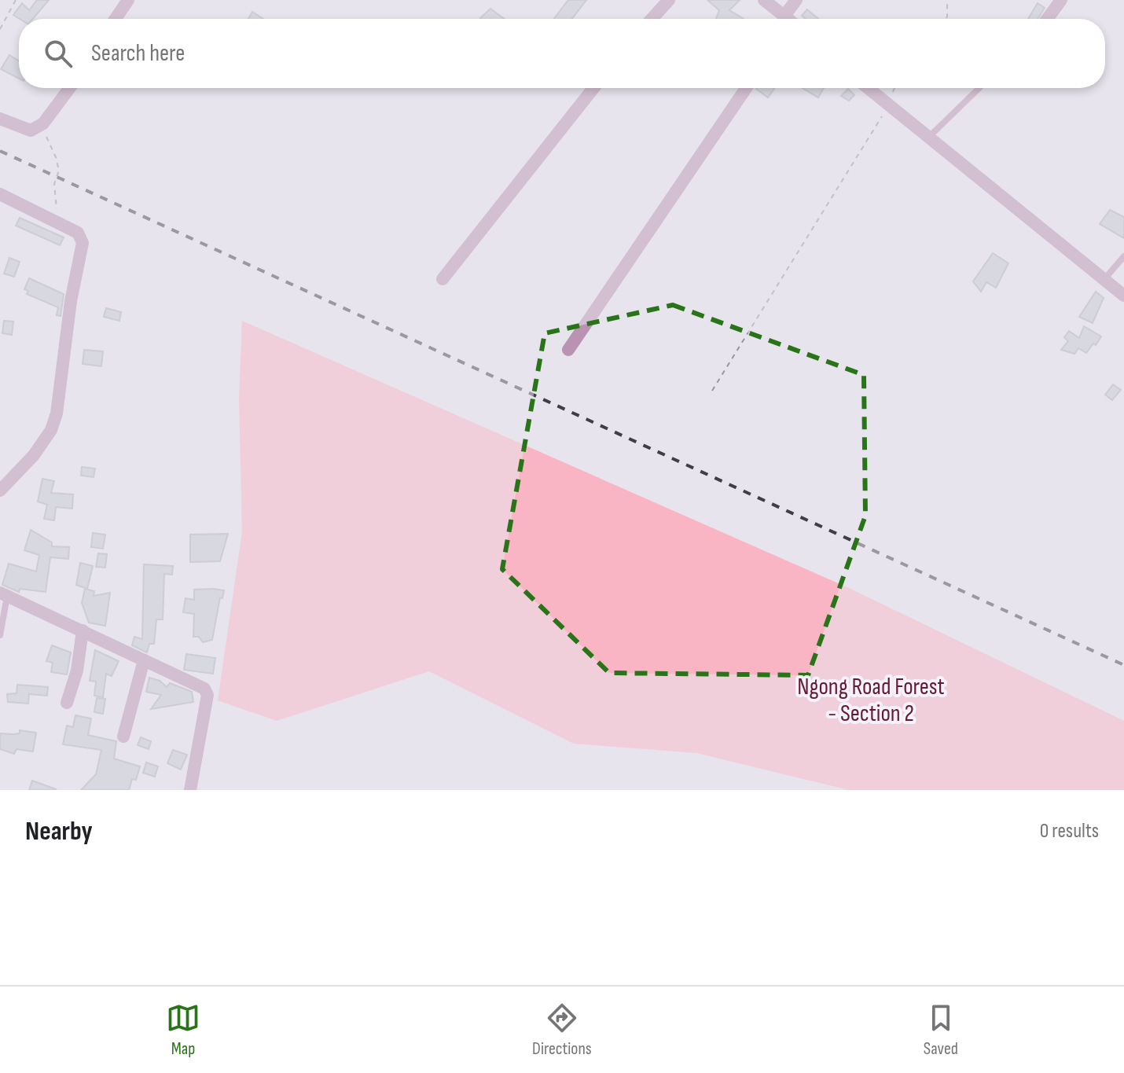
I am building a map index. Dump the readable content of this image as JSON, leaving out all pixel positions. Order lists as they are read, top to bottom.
{
  "parks": ["Ngong Road Forest - Section 2"],
  "page": {
    "search": "Search here",
    "heading": ["Nearby", "0 results"],
    "nav": ["Map", "Directions", "Saved"]
  }
}
